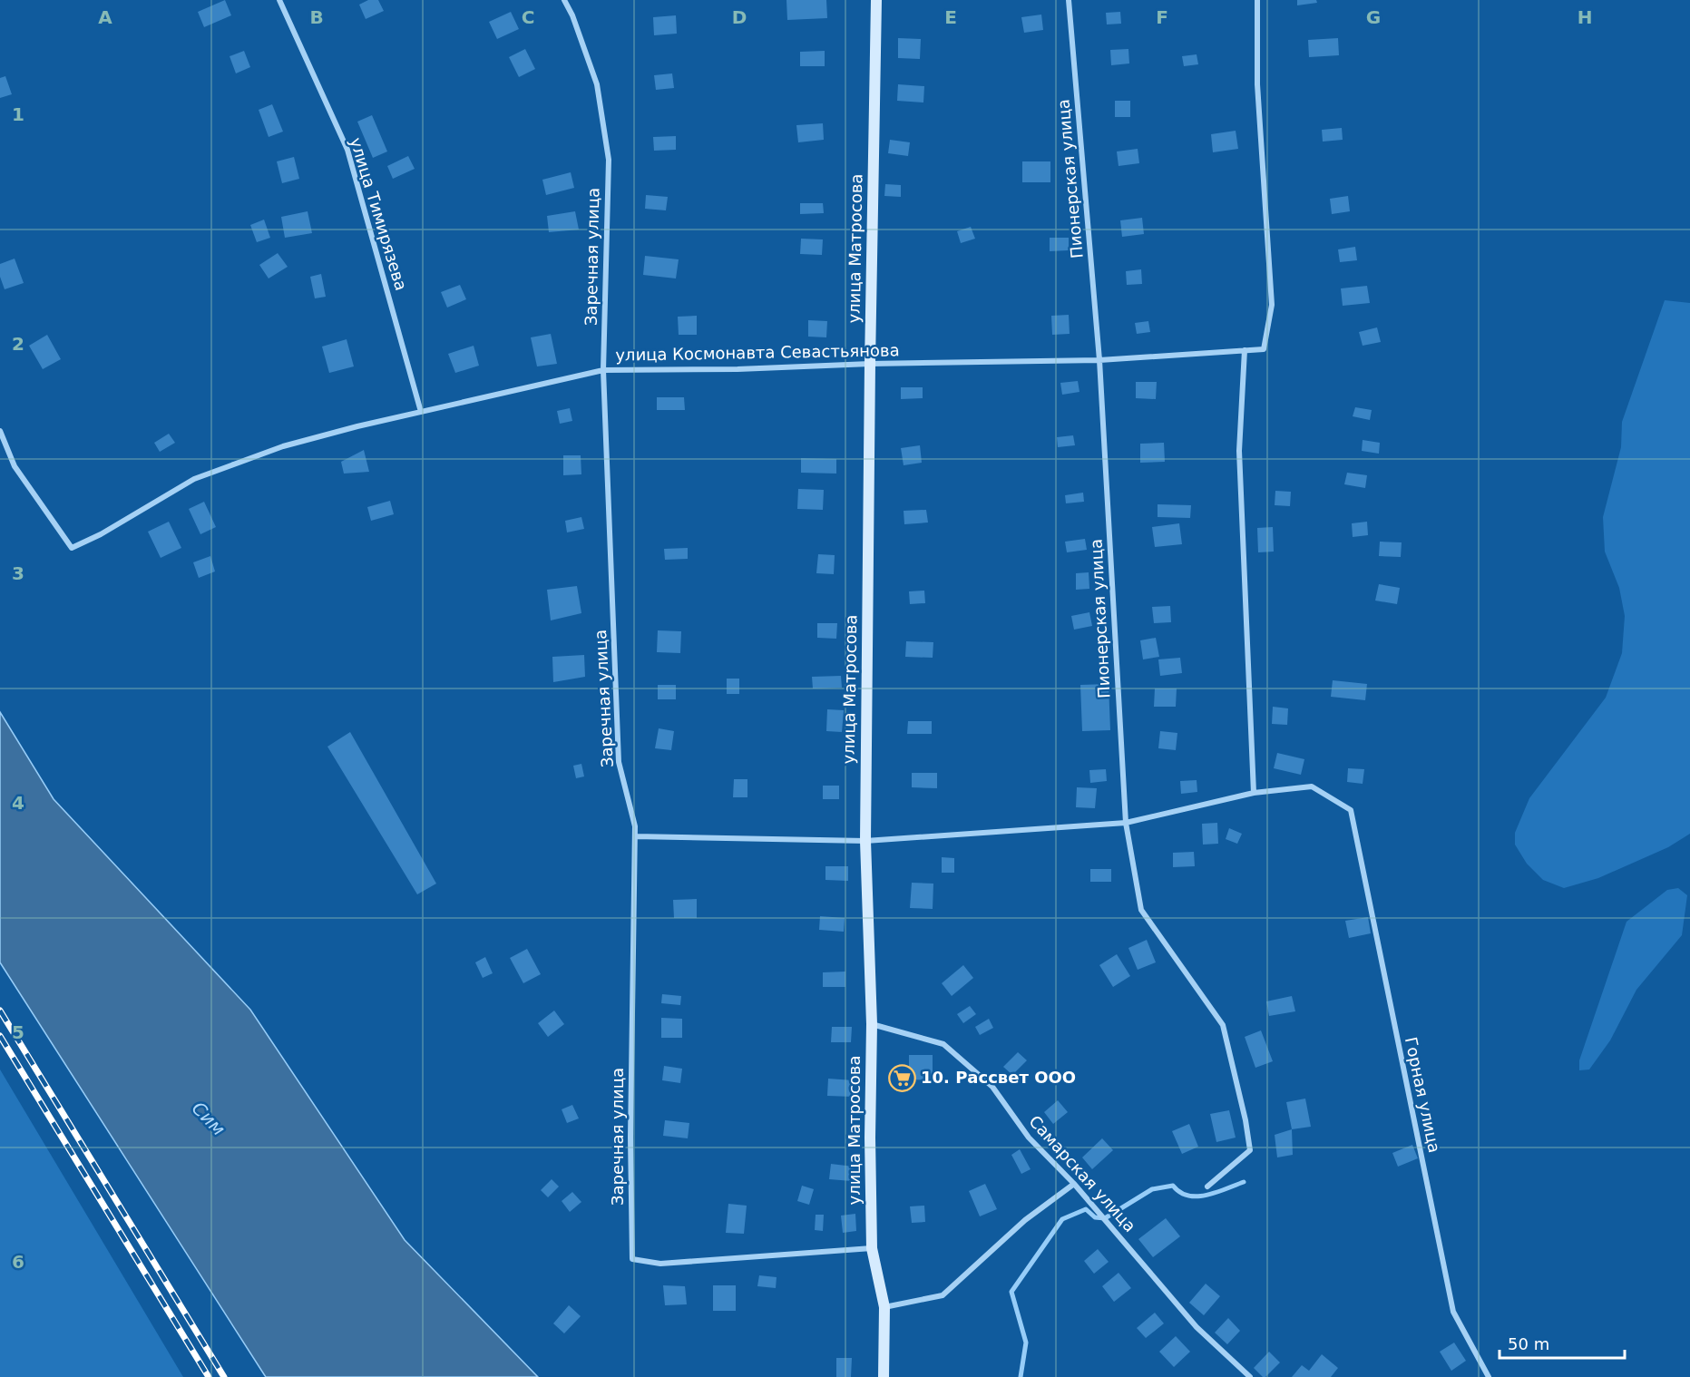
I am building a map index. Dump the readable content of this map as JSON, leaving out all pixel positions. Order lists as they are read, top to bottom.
{
  "streets": {
    "main road": ["улица Матросова"],
    "street": [
      "Пионерская улица",
      "улица Тимирязева",
      "Заречная улица",
      "улица Космонавта Севастьянова",
      "Горная улица",
      "Самарская улица"
    ]
  },
  "crossings": [
    ["Пионерская улица", "улица Космонавта Севастьянова"],
    ["улица Тимирязева", "улица Космонавта Севастьянова"],
    ["улица Матросова", "Заречная улица"],
    ["улица Матросова", "улица Космонавта Севастьянова"],
    ["улица Матросова", "Самарская улица"],
    ["Заречная улица", "улица Космонавта Севастьянова"]
  ],
  "water": ["Сим"],
  "places": {
    "supermarket": ["10. Рассвет ООО"]
  },
  "scale_bar": "50 m",
  "grid": {
    "columns": [
      "A",
      "B",
      "C",
      "D",
      "E",
      "F",
      "G",
      "H"
    ],
    "rows": [
      "1",
      "2",
      "3",
      "4",
      "5",
      "6"
    ]
  }
}
